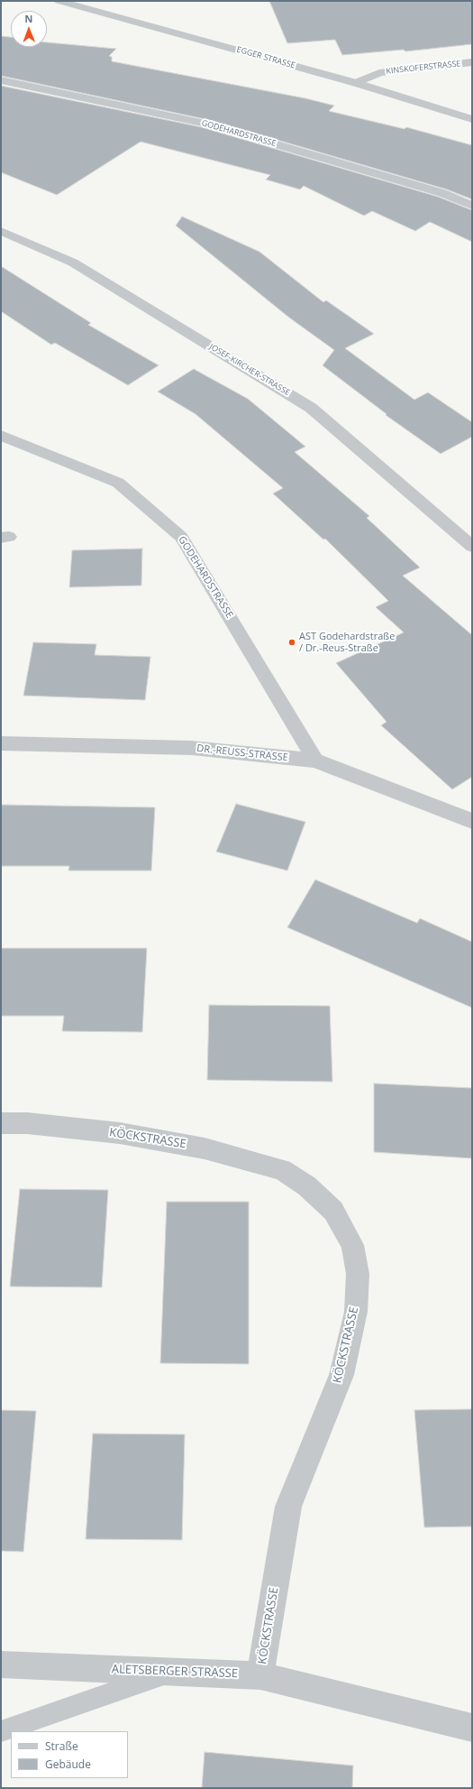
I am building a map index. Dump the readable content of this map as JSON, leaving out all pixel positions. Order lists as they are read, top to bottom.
{
  "streets": {
    "street": [
      "EGGER STRASSE",
      "KINSKOFERSTRASSE",
      "GODEHARDSTRASSE",
      "JOSEF-KIRCHER-STRASSE",
      "DR.-REUSS-STRASSE",
      "KÖCKSTRASSE",
      "ALETSBERGER STRASSE"
    ]
  },
  "crossings": [
    ["EGGER STRASSE", "KINSKOFERSTRASSE"],
    ["GODEHARDSTRASSE", "DR.-REUSS-STRASSE"],
    ["KÖCKSTRASSE", "ALETSBERGER STRASSE"]
  ],
  "places": ["AST Godehardstraße / Dr.-Reus-Straße"],
  "legend": ["Straße", "Gebäude"],
  "north": "top"
}
